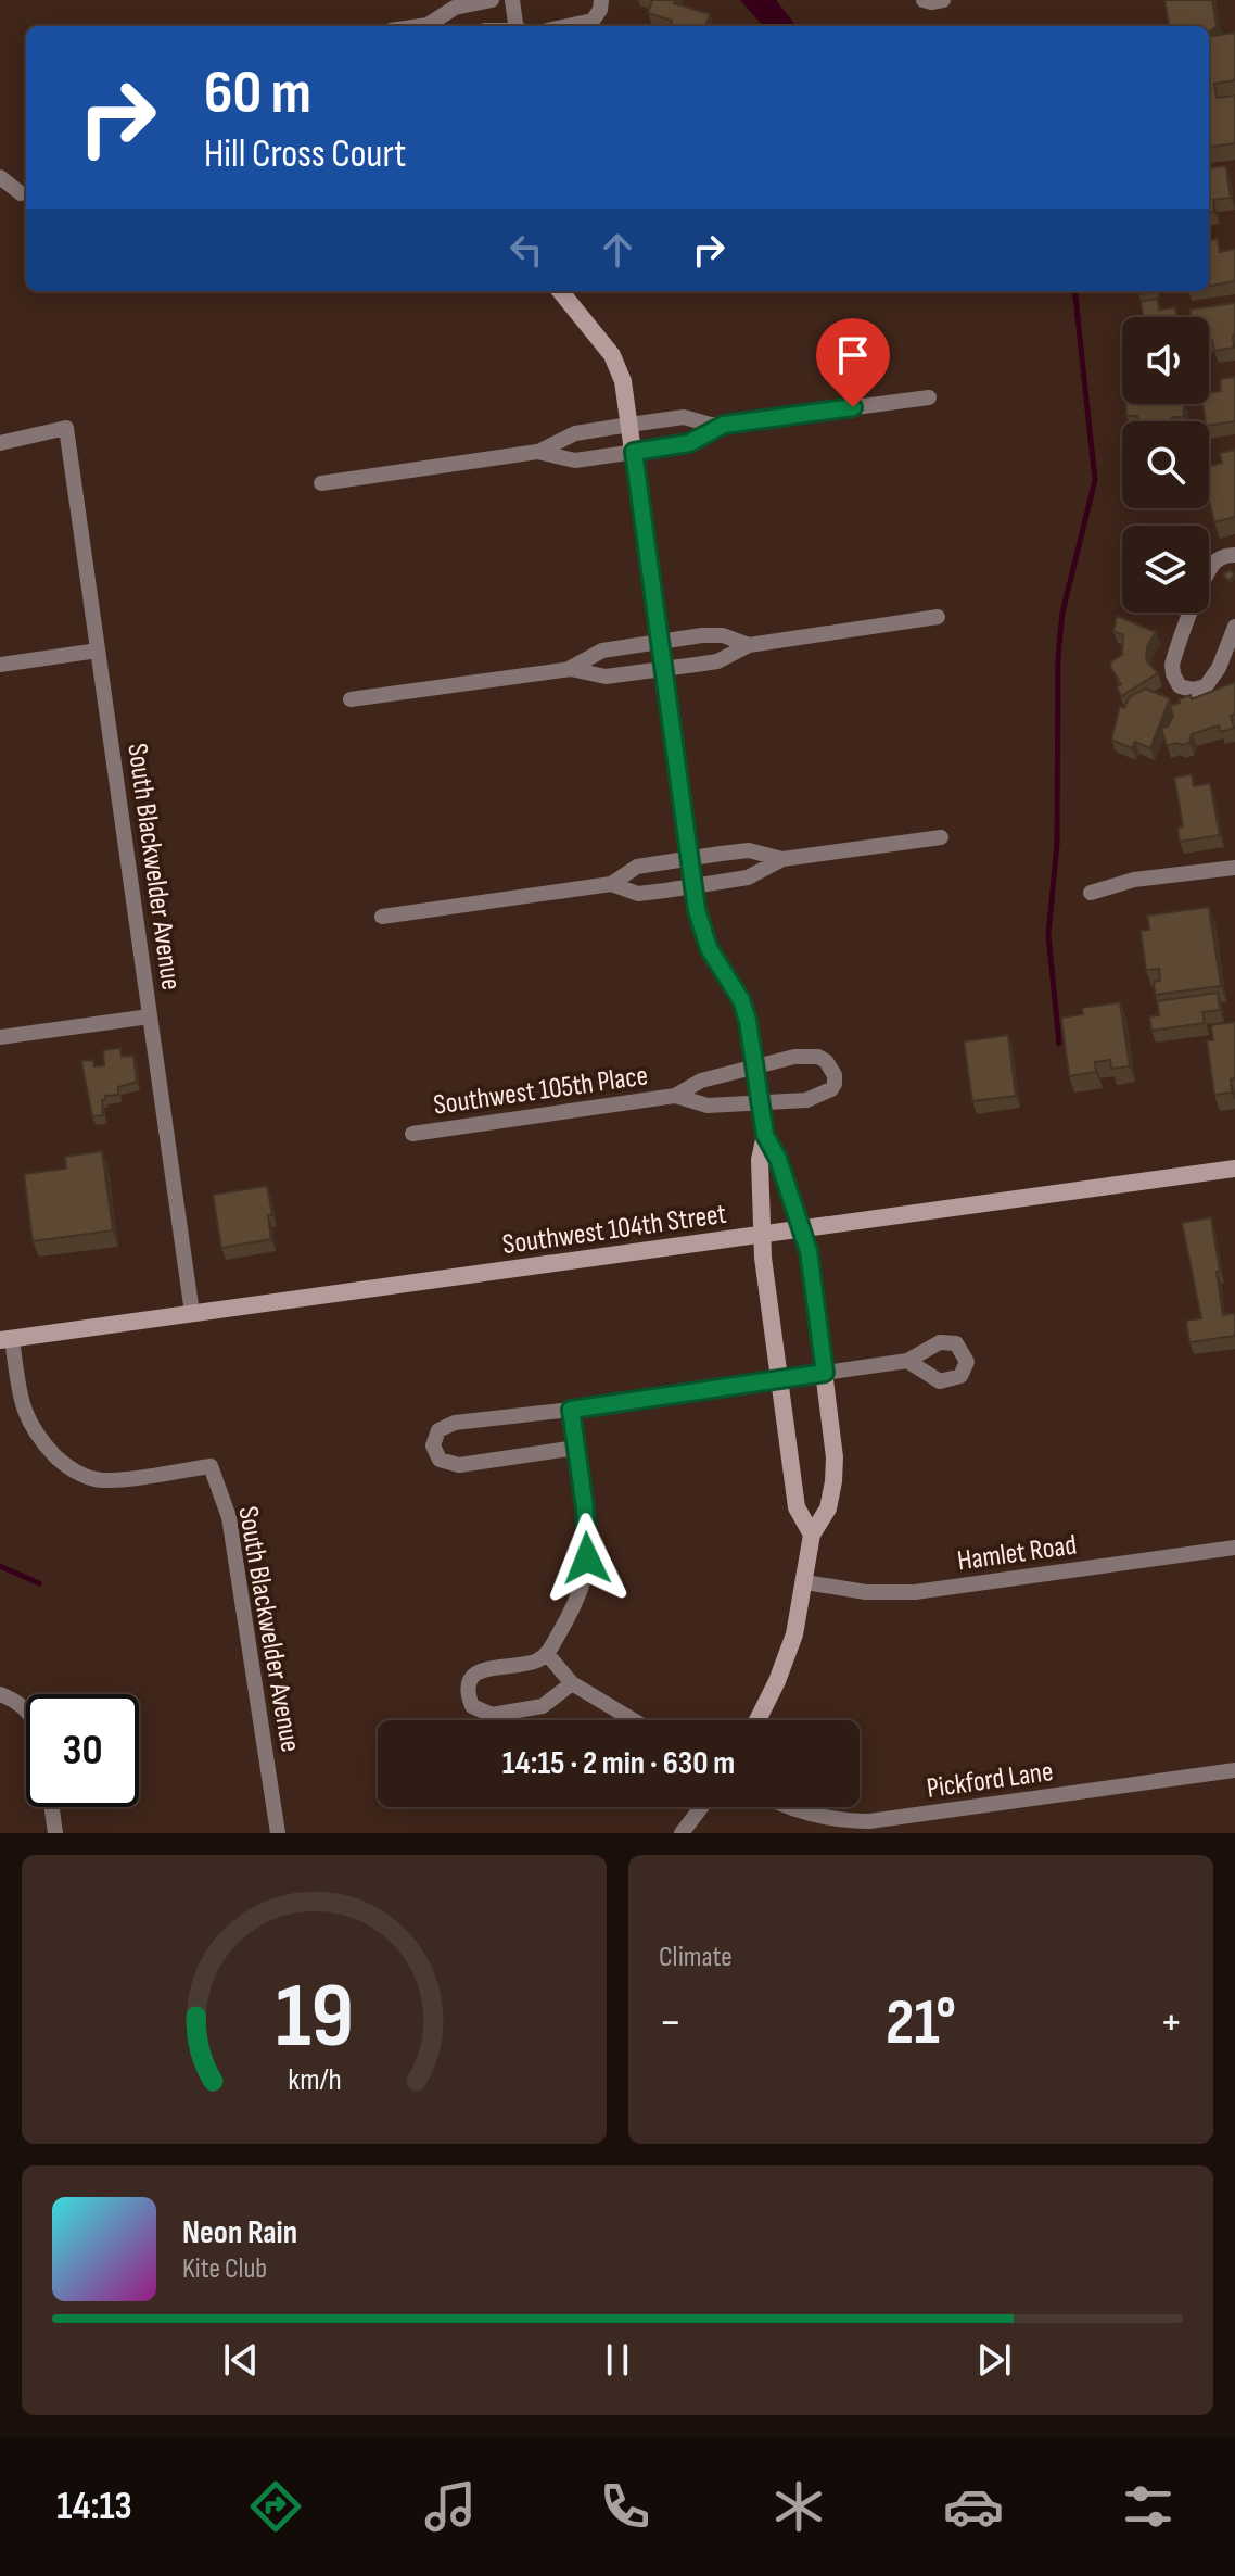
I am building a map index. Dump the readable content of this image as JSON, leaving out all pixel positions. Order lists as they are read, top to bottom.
{
  "streets": {
    "street": [
      "South Blackwelder Avenue",
      "Southwest 105th Place",
      "Southwest 104th Street",
      "Hamlet Road",
      "Pickford Lane"
    ]
  },
  "crossings": [
    ["South Blackwelder Avenue", "Southwest 104th Street"]
  ],
  "page": {
    "turn": ["60 m", "Hill Cross Court"],
    "limit": "30",
    "trip": "14:15 · 2 min · 630 m",
    "tile": "Climate",
    "heat": ["−", "21°", "+"],
    "song": ["Neon Rain", "Kite Club"],
    "tabs": "14:13",
    "gauge": ["19", "km/h"]
  }
}
